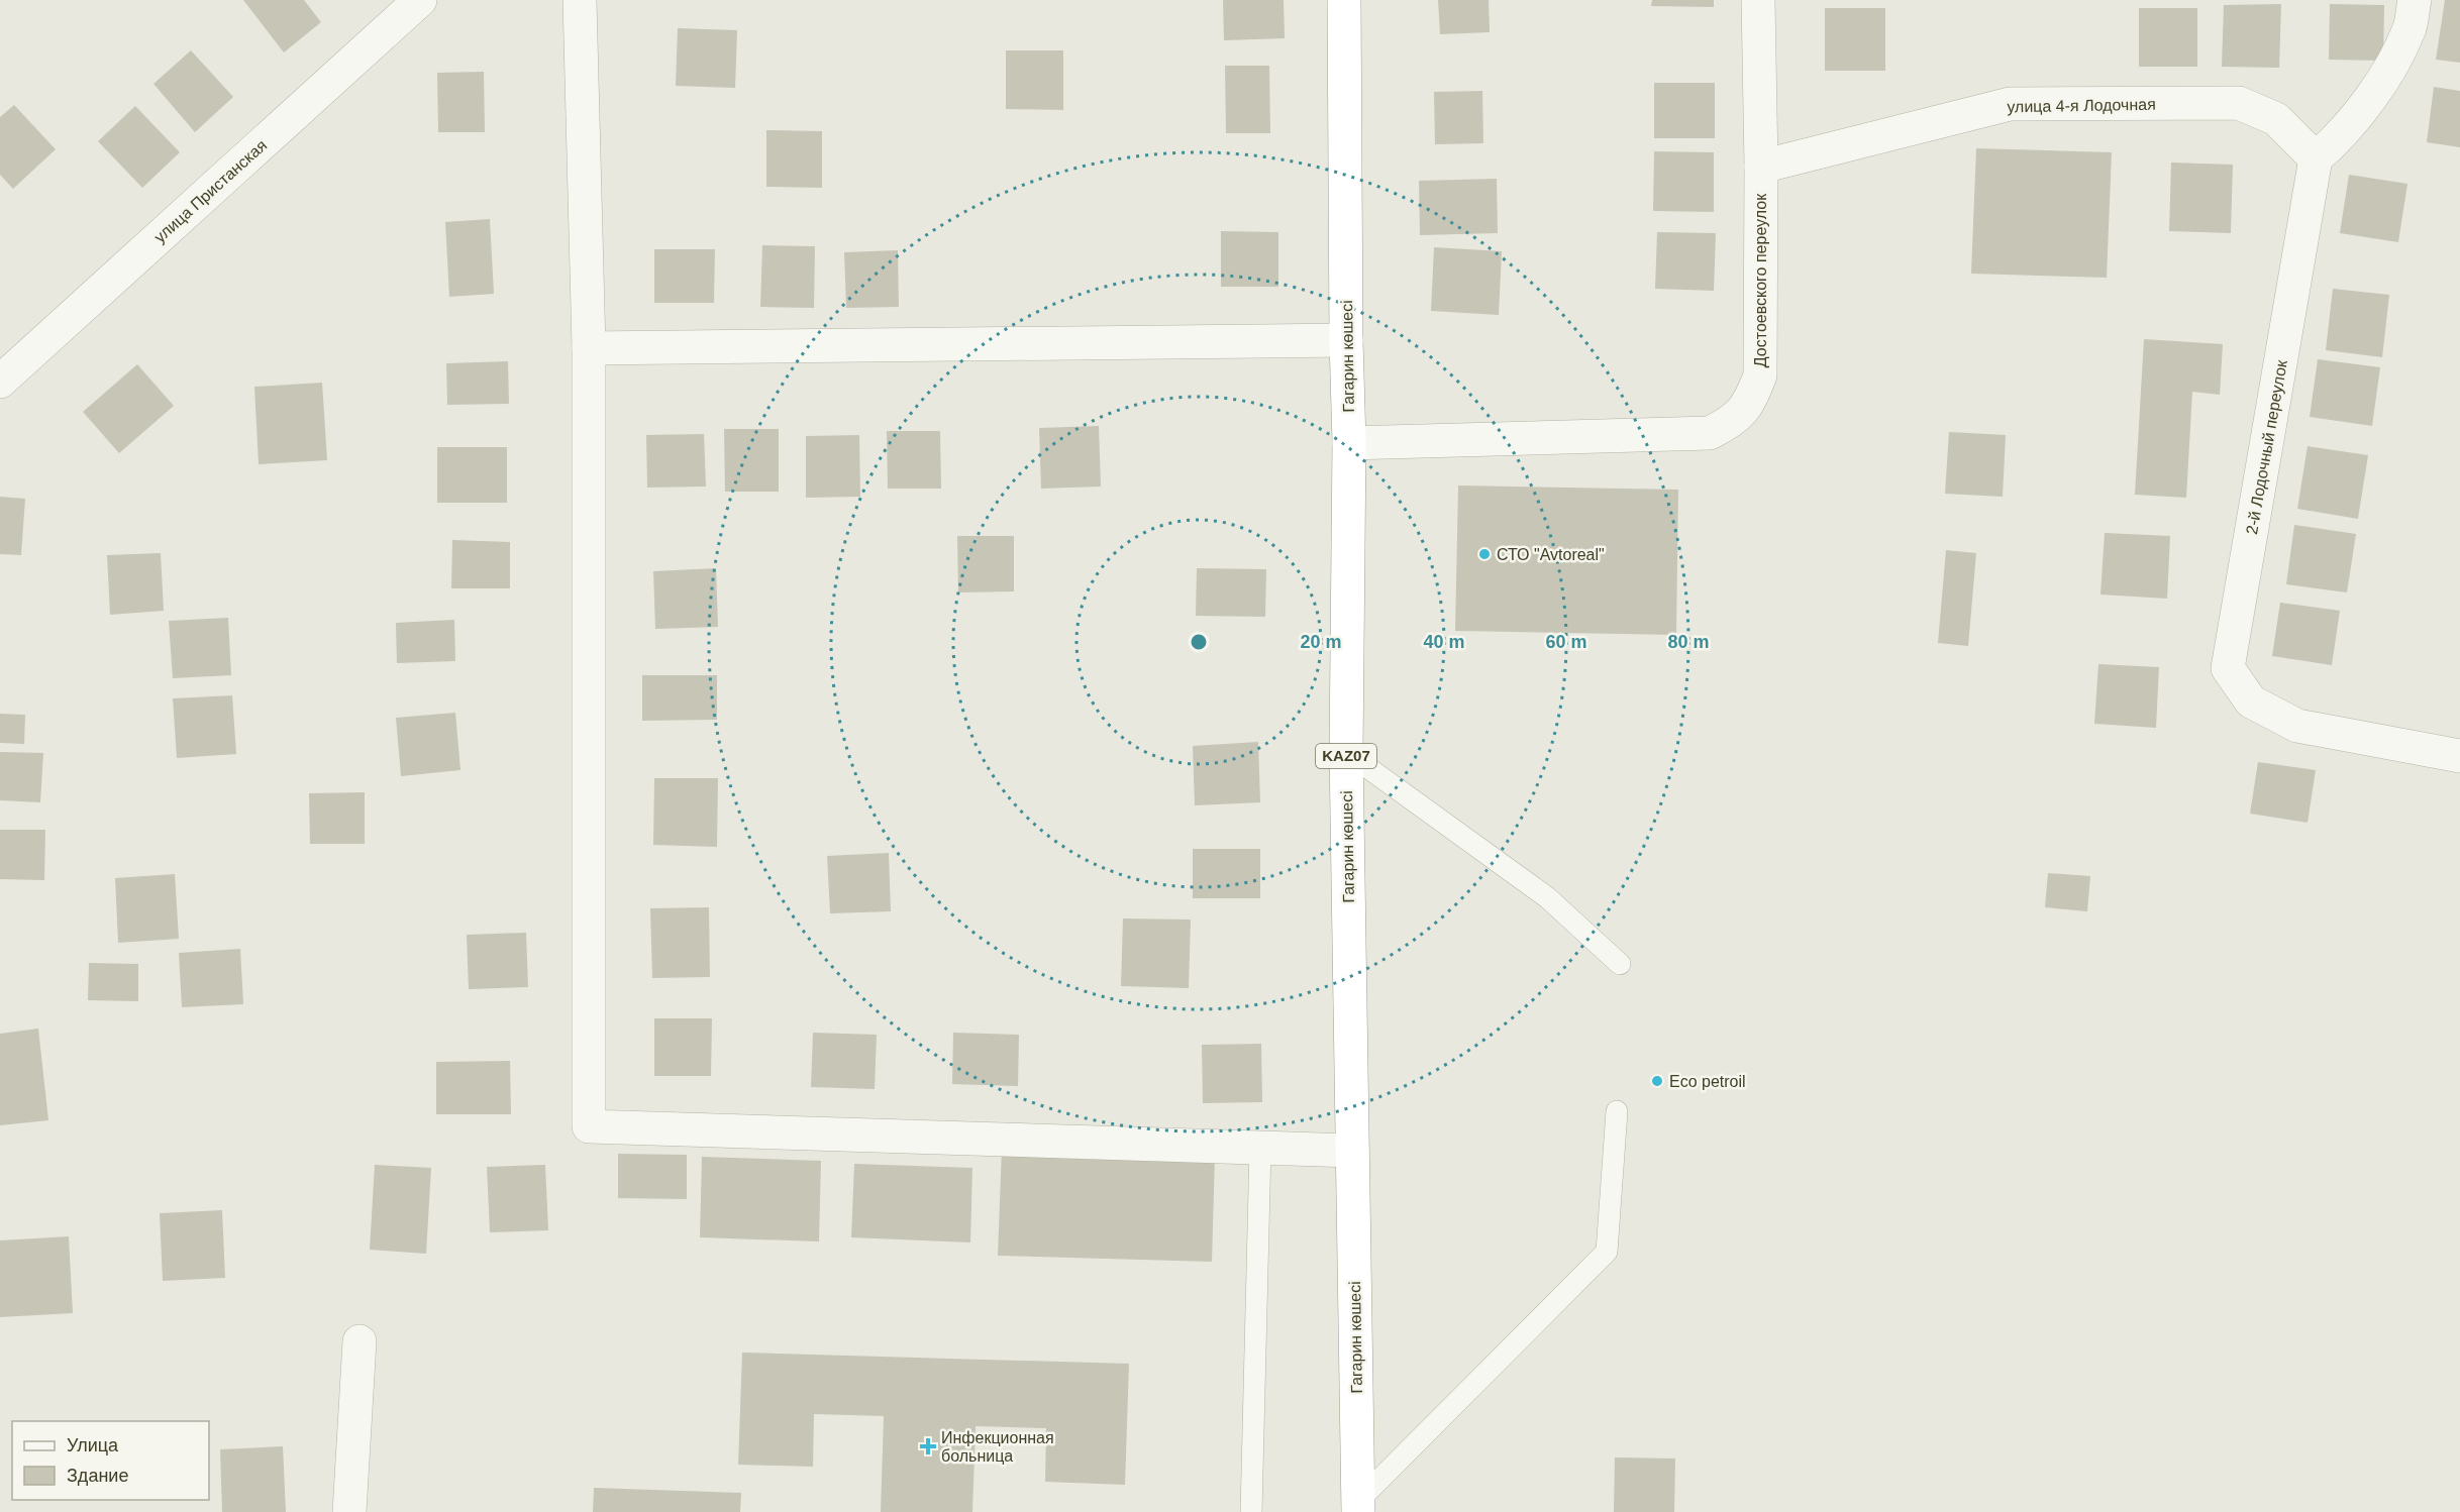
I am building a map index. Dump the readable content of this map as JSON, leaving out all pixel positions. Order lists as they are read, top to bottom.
{
  "streets": {
    "highway": ["Гагарин көшесі", "KAZ07"],
    "street": [
      "улица 4-я Лодочная",
      "улица Пристанская",
      "Достоевского переулок",
      "2-й Лодочный переулок"
    ]
  },
  "crossings": [
    ["улица 4-я Лодочная", "Достоевского переулок"],
    ["улица 4-я Лодочная", "2-й Лодочный переулок"],
    ["Достоевского переулок", "Гагарин көшесі"]
  ],
  "places": {
    "other": ["СТО \"Avtoreal\"", "Eco petroil"],
    "health": ["Инфекционная больница"]
  },
  "legend": ["Улица", "Здание"],
  "rings": [
    "20 m",
    "40 m",
    "60 m",
    "80 m"
  ]
}
